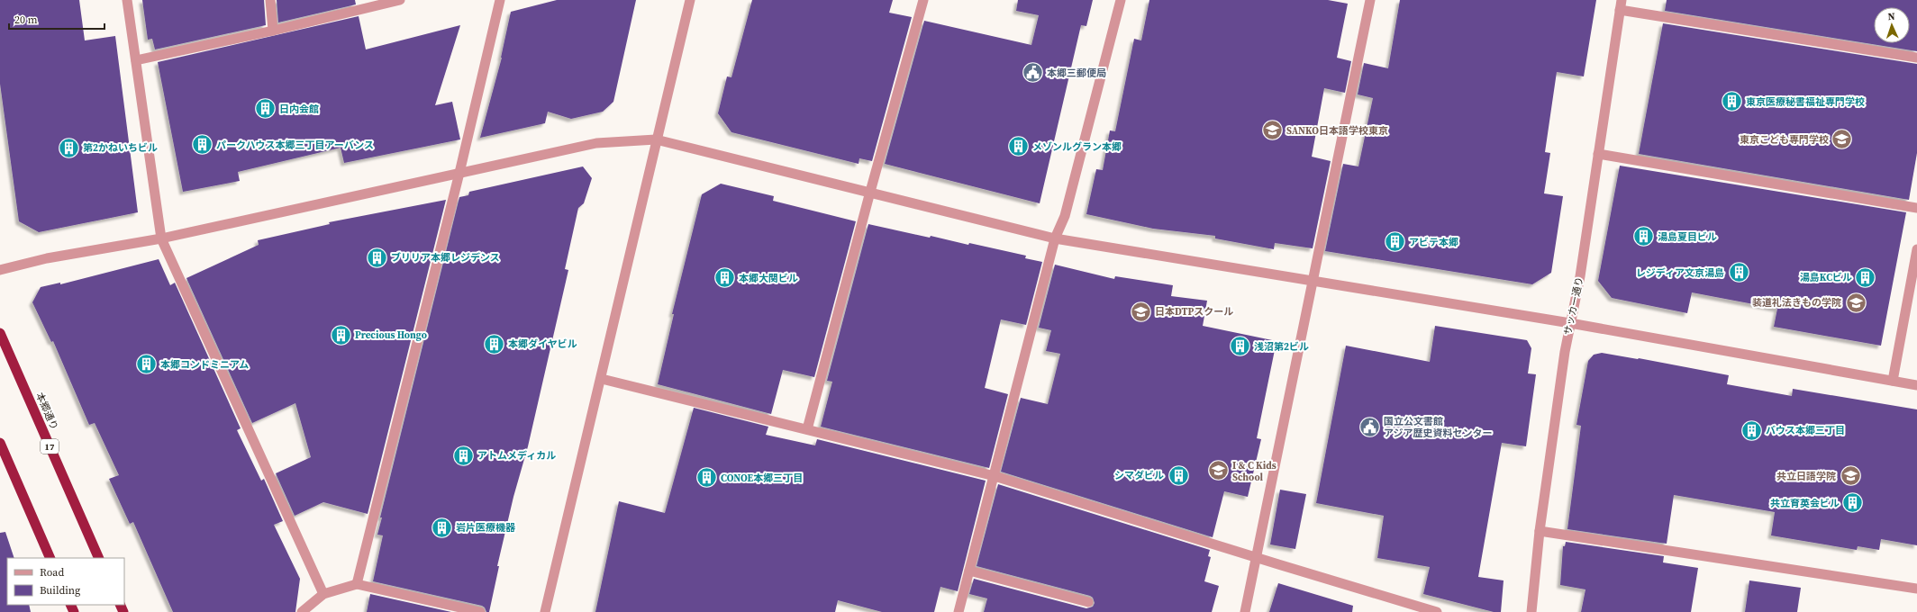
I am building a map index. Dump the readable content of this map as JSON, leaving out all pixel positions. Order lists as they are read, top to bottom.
{
  "streets": {
    "highway": ["本郷通り", "17"],
    "street": ["サッカー通り"]
  },
  "places": {
    "public building": ["本郷三郵便局", "国立公文書館 アジア歴史資料センター"],
    "building": [
      "東京医療秘書福祉専門学校",
      "日内会館",
      "パークハウス本郷三丁目アーバンス",
      "メゾンルグラン本郷",
      "第2かねいちビル",
      "湯島夏目ビル",
      "アビテ本郷",
      "ブリリア本郷レジデンス",
      "レジディア文京湯島",
      "湯島KCビル",
      "本郷大関ビル",
      "Precious Hongo",
      "本郷ダイヤビル",
      "浅沼第2ビル",
      "本郷コンドミニアム",
      "バウス本郷三丁目",
      "アトムメディカル",
      "シマダビル",
      "CONOE本郷三丁目",
      "共立育英会ビル",
      "岩片医療機器"
    ],
    "school or university": [
      "SANKO日本語学校東京",
      "東京こども専門学校",
      "装道礼法きもの学院",
      "日本DTPスクール",
      "I & C Kids School",
      "共立日語学院"
    ]
  },
  "legend": ["Road", "Building"],
  "scale_bar": "20 m",
  "north": "top"
}
